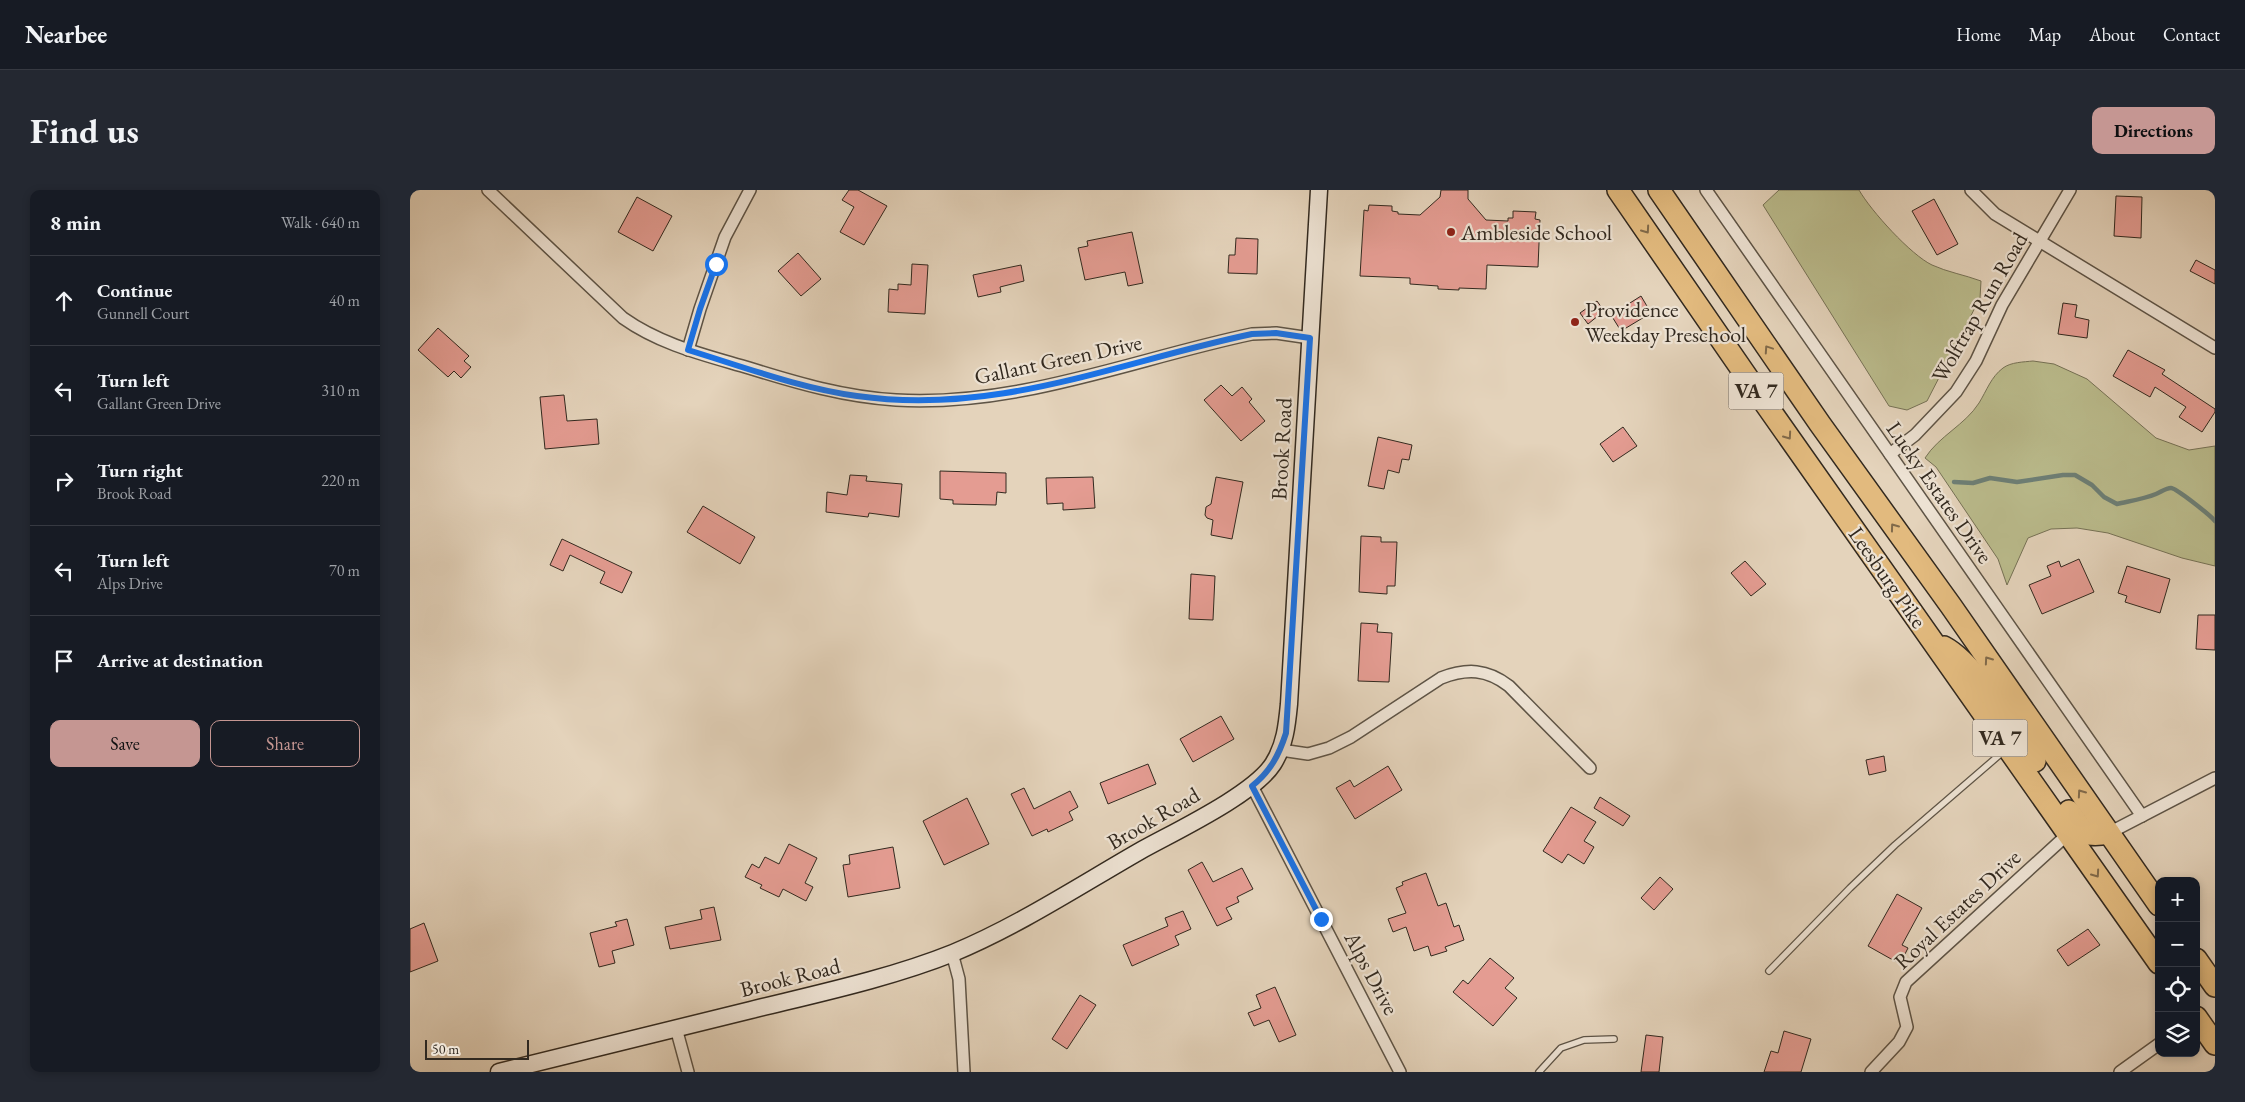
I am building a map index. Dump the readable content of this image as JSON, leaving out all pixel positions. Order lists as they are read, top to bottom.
{
  "streets": {
    "highway": ["VA 7", "Leesburg Pike"],
    "street": [
      "Wolftrap Run Road",
      "Gallant Green Drive",
      "Brook Road",
      "Lucky Estates Drive",
      "Royal Estates Drive",
      "Alps Drive"
    ]
  },
  "crossings": [
    ["Wolftrap Run Road", "Lucky Estates Drive"],
    ["Gallant Green Drive", "Brook Road"],
    ["Brook Road", "Alps Drive"],
    ["Leesburg Pike", "Royal Estates Drive"]
  ],
  "places": ["Ambleside School", "Providence Weekday Preschool"],
  "scale_bar": "50 m",
  "page": {
    "header": "Nearbee",
    "nav": [
      "Home",
      "Map",
      "About",
      "Contact"
    ],
    "buttons": [
      "Directions",
      ["Save", "Share"]
    ],
    "title": "Find us",
    "heading": ["8 min", "Walk · 640 m"],
    "list": [
      ["Continue", "Gunnell Court", "40 m"],
      ["Turn left", "Gallant Green Drive", "310 m"],
      ["Turn right", "Brook Road", "220 m"],
      ["Turn left", "Alps Drive", "70 m"],
      "Arrive at destination"
    ],
    "map_buttons": ["+", "−"],
    "scale": "50 m"
  }
}
